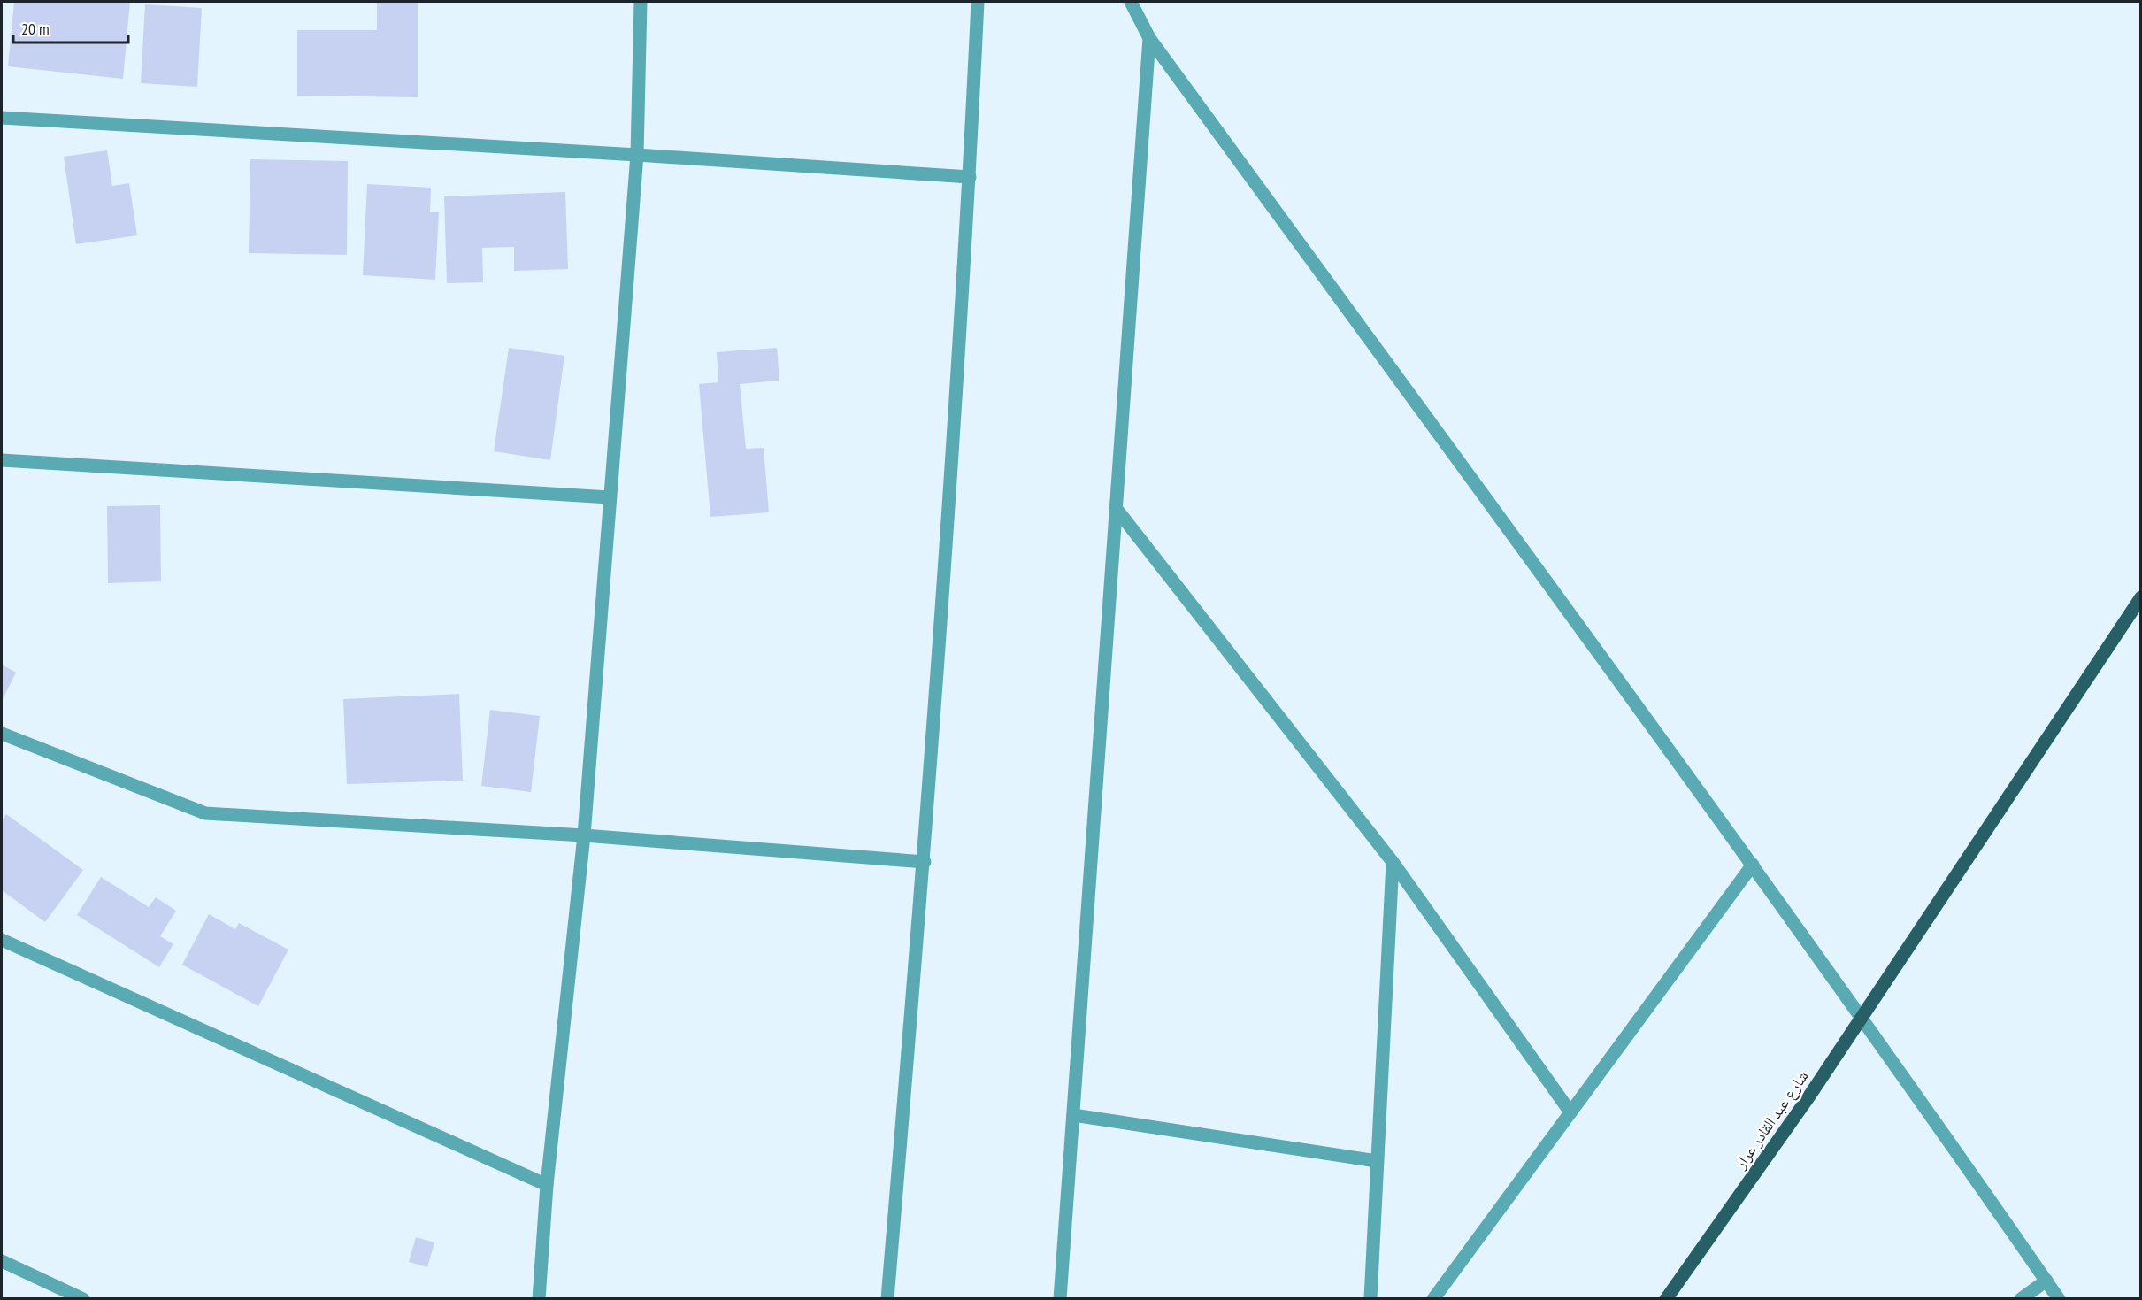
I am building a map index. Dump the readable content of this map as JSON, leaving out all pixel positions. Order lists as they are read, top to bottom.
{
  "streets": {
    "main road": ["شارع عبد القادر عرار"]
  },
  "scale_bar": "20 m"
}
